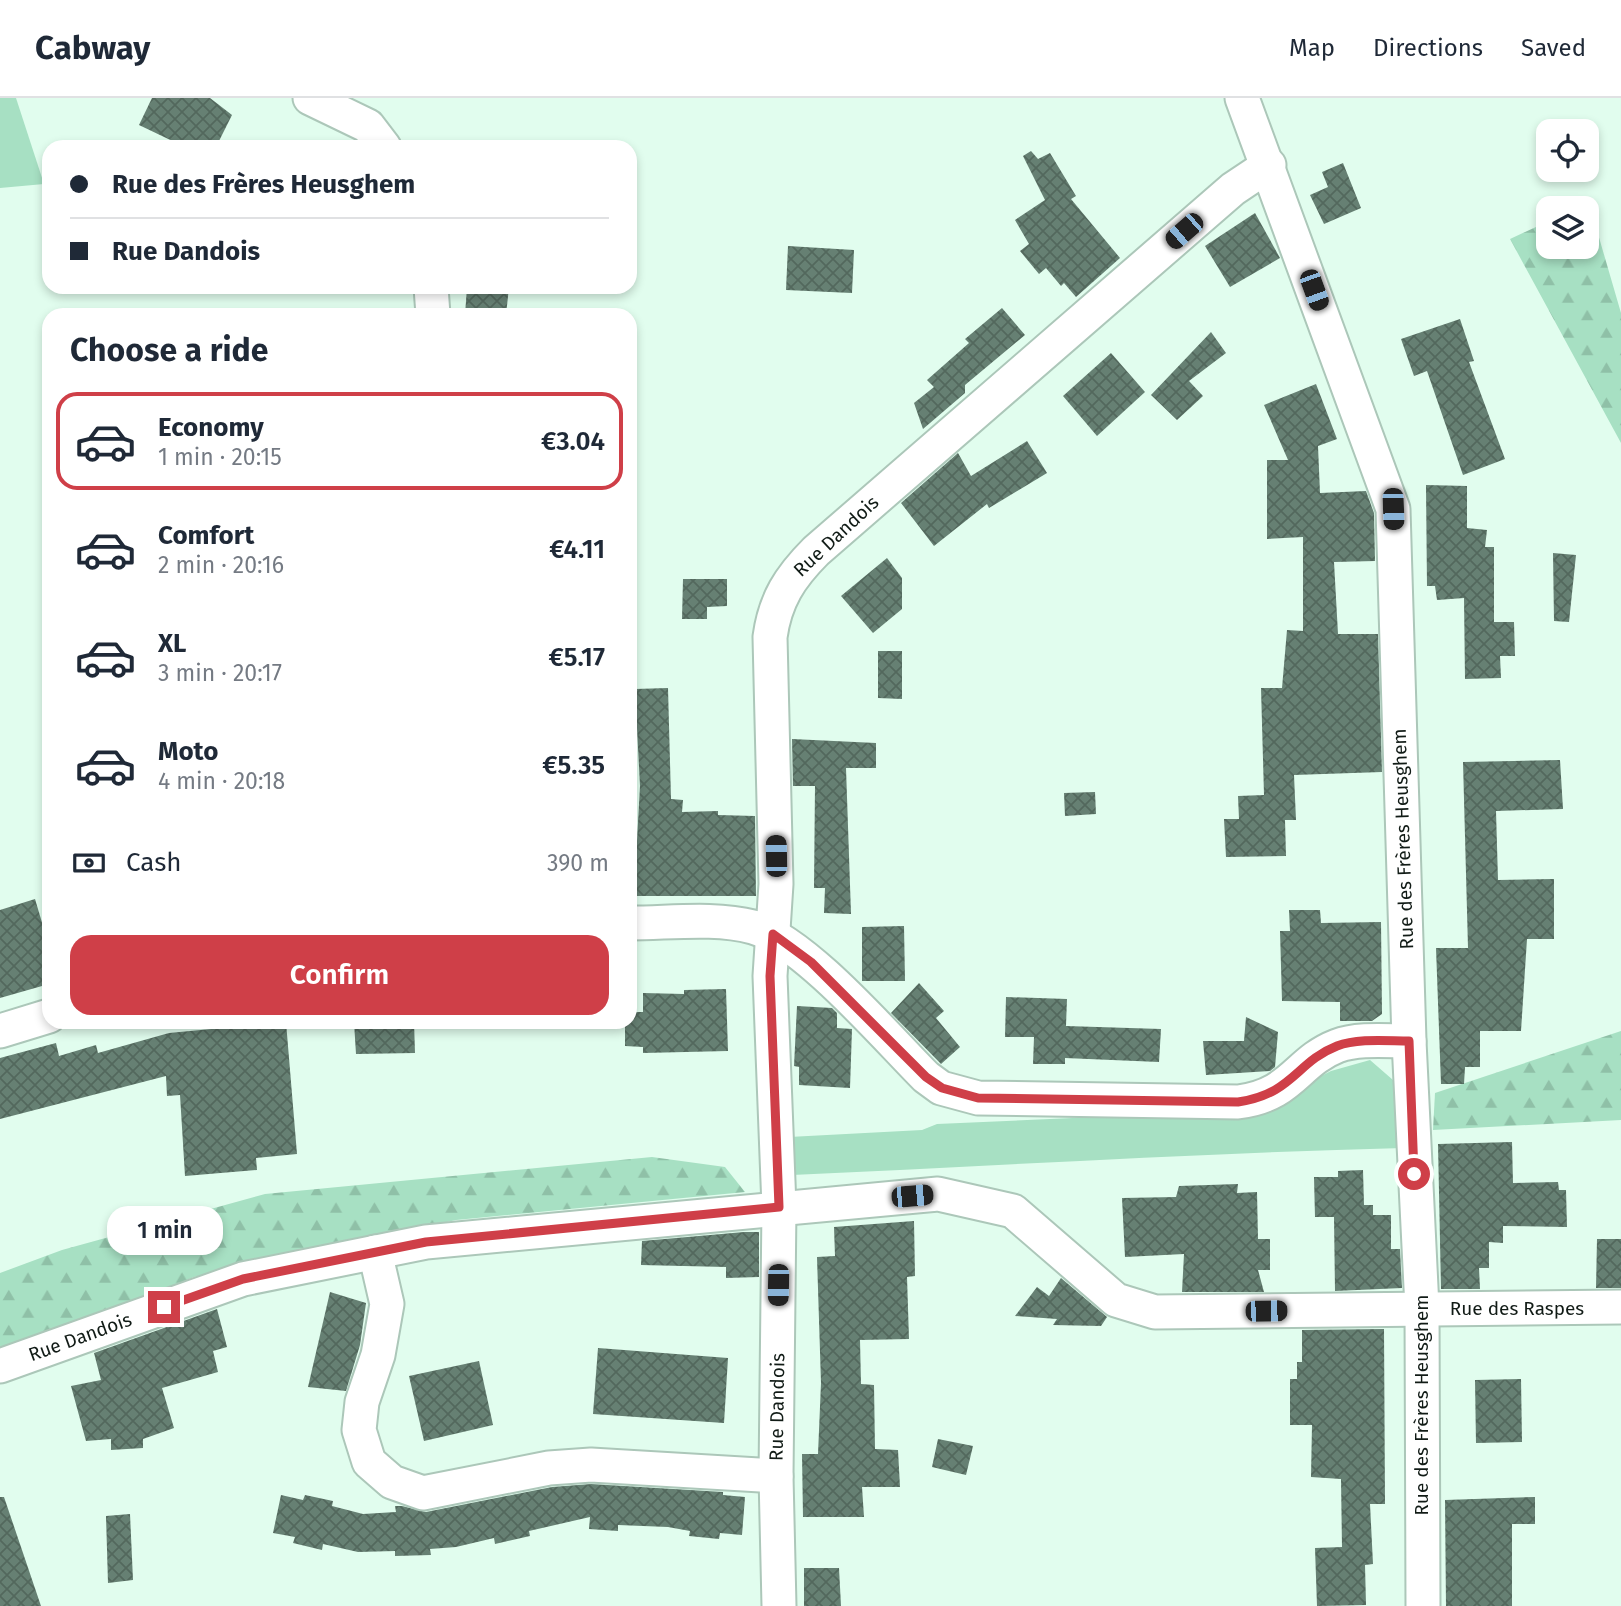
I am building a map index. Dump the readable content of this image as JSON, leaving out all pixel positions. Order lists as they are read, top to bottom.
{
  "streets": {
    "street": ["Rue Dandois", "Rue des Frères Heusghem", "Rue des Raspes"]
  },
  "crossings": [
    ["Rue Dandois", "Rue des Frères Heusghem"],
    ["Rue Dandois", "Rue des Raspes"],
    ["Rue des Frères Heusghem", "Rue des Raspes"]
  ],
  "page": {
    "header": "Cabway",
    "nav": ["Map", "Directions", "Saved"],
    "banner": ["Rue des Frères Heusghem", "Rue Dandois"],
    "heading": "Choose a ride",
    "list": [
      {
        "name": "Economy",
        "note": "1 min · 20:15",
        "value": "€3.04"
      },
      {
        "name": "Comfort",
        "note": "2 min · 20:16",
        "value": "€4.11"
      },
      {
        "name": "XL",
        "note": "3 min · 20:17",
        "value": "€5.17"
      },
      {
        "name": "Moto",
        "note": "4 min · 20:18",
        "value": "€5.35"
      }
    ],
    "pay": ["Cash", "390 m"],
    "buttons": "Confirm",
    "bubble": "1 min"
  }
}
